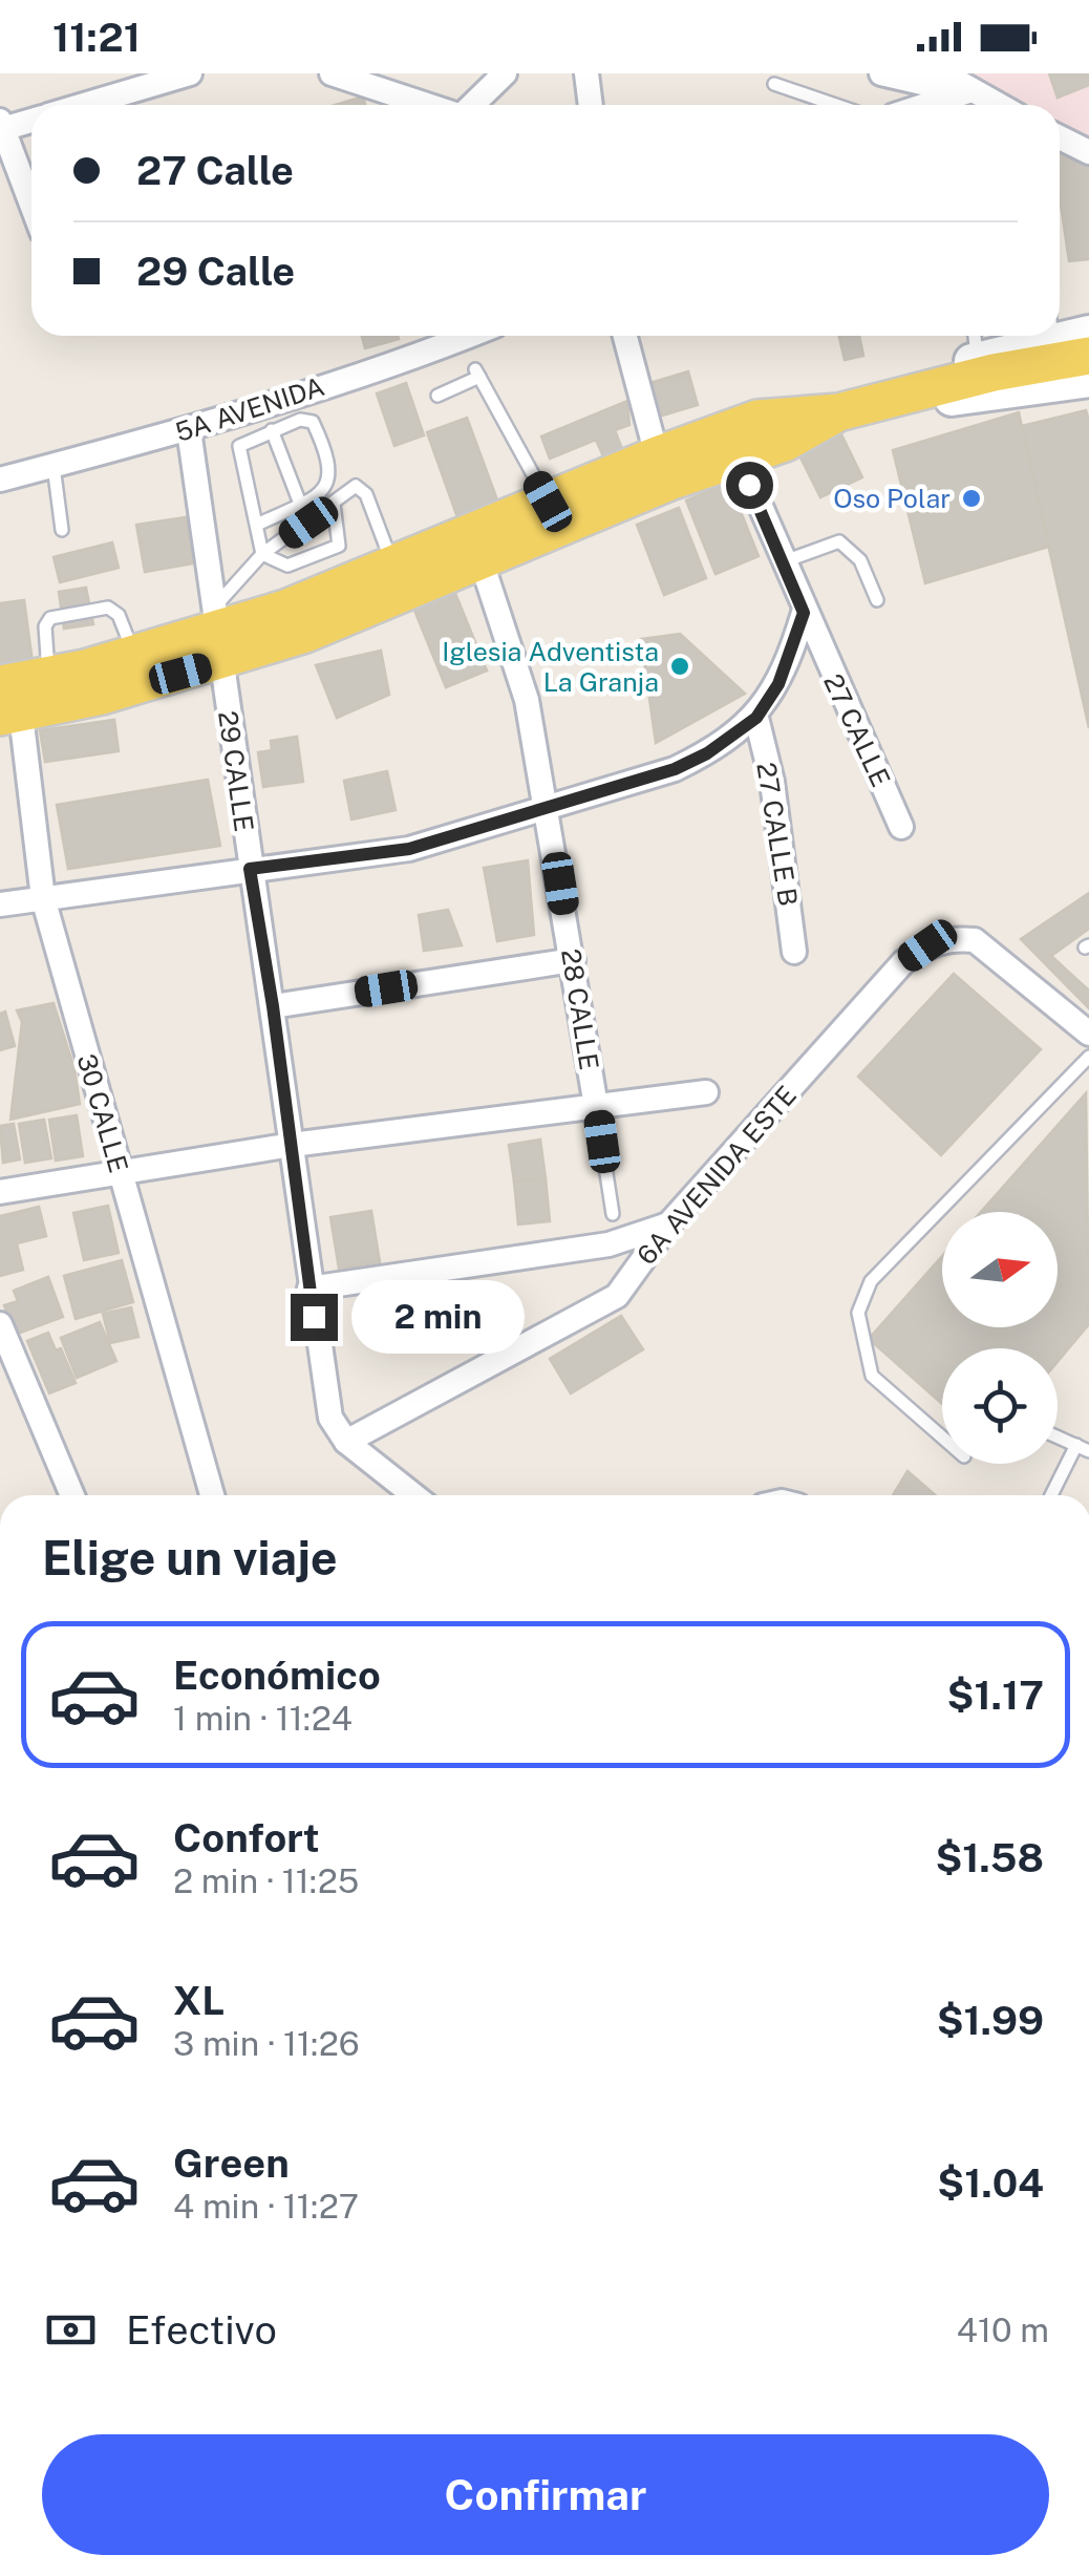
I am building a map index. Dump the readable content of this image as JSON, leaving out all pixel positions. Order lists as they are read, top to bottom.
{
  "streets": {
    "street": [
      "5A AVENIDA",
      "27 CALLE",
      "29 CALLE",
      "27 CALLE B",
      "28 CALLE",
      "30 CALLE",
      "6A AVENIDA ESTE"
    ]
  },
  "crossings": [
    ["5A AVENIDA", "29 CALLE"],
    ["29 CALLE", "6A AVENIDA ESTE"]
  ],
  "places": ["Oso Polar", "Iglesia Adventista La Granja"],
  "north": "right",
  "page": {
    "status": "11:21",
    "banner": ["27 Calle", "29 Calle"],
    "bubble": "2 min",
    "heading": "Elige un viaje",
    "list": [
      {
        "name": "Económico",
        "note": "1 min · 11:24",
        "value": "$1.17"
      },
      {
        "name": "Confort",
        "note": "2 min · 11:25",
        "value": "$1.58"
      },
      {
        "name": "XL",
        "note": "3 min · 11:26",
        "value": "$1.99"
      },
      {
        "name": "Green",
        "note": "4 min · 11:27",
        "value": "$1.04"
      }
    ],
    "pay": ["Efectivo", "410 m"],
    "buttons": "Confirmar"
  }
}
